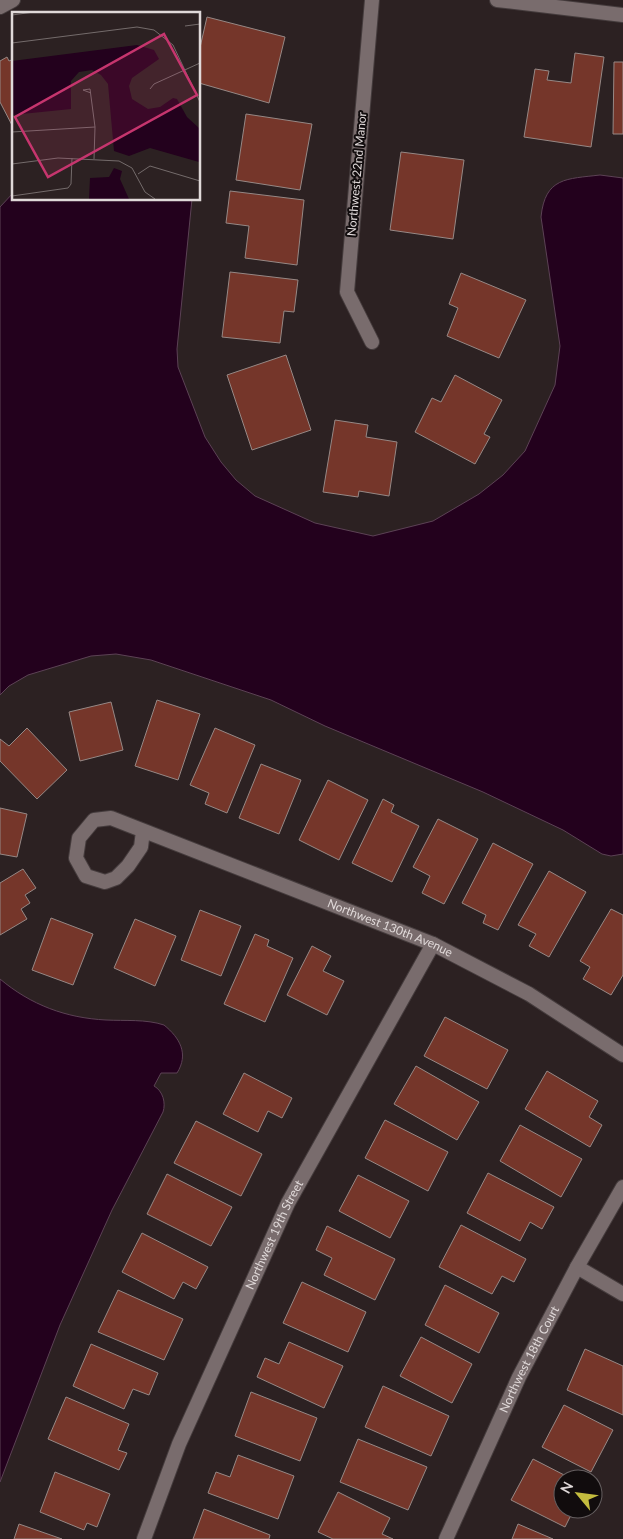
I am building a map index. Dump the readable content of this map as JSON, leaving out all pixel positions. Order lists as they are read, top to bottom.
{
  "streets": {
    "street": [
      "Northwest 22nd Manor",
      "Northwest 130th Avenue",
      "Northwest 19th Street",
      "Northwest 18th Court"
    ]
  },
  "crossings": [
    ["Northwest 130th Avenue", "Northwest 19th Street"]
  ],
  "north": "top left"
}
